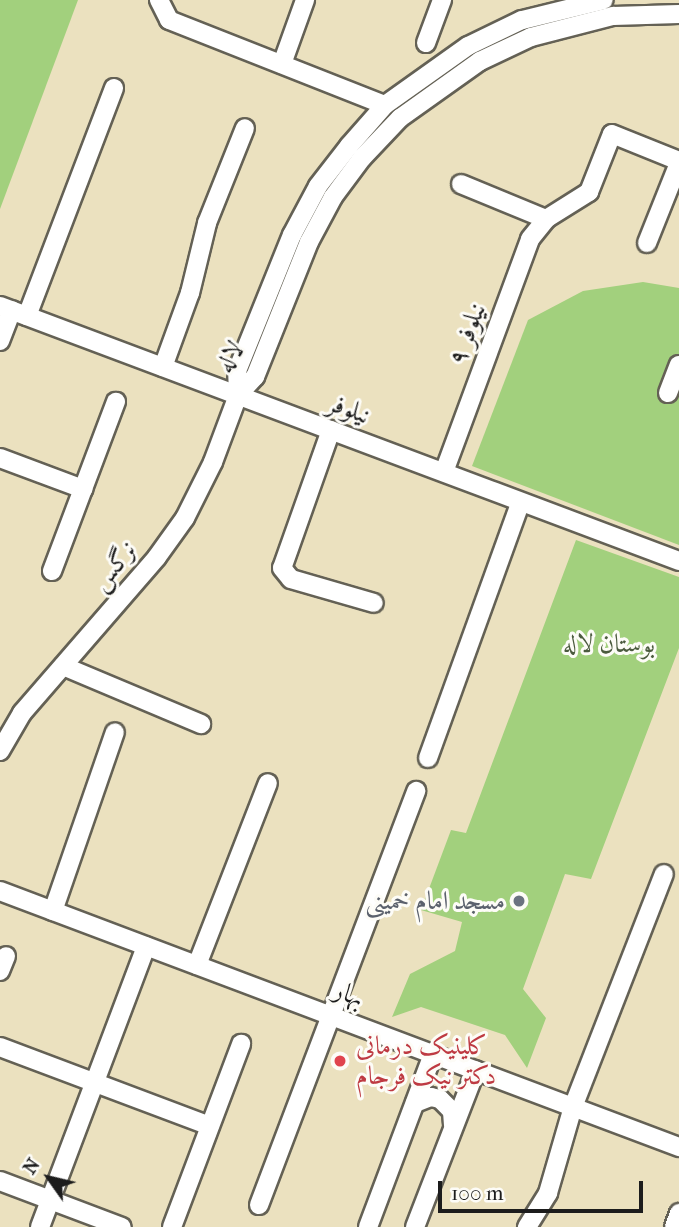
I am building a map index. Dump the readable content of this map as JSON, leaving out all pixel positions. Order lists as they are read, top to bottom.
{
  "streets": {
    "street": [
      "نیلوفر ۹",
      "لاله",
      "نیلوفر",
      "نرگس",
      "بهار"
    ]
  },
  "crossings": [
    ["نیلوفر ۹", "نیلوفر"],
    ["لاله", "نیلوفر"],
    ["لاله", "نرگس"],
    ["نیلوفر", "نرگس"]
  ],
  "parks": ["بوستان لاله"],
  "places": ["مسجد امام خمینی", "کلینیک درمانی دکتر نیک فرجام"],
  "scale_bar": "100 m",
  "north": "top left"
}
